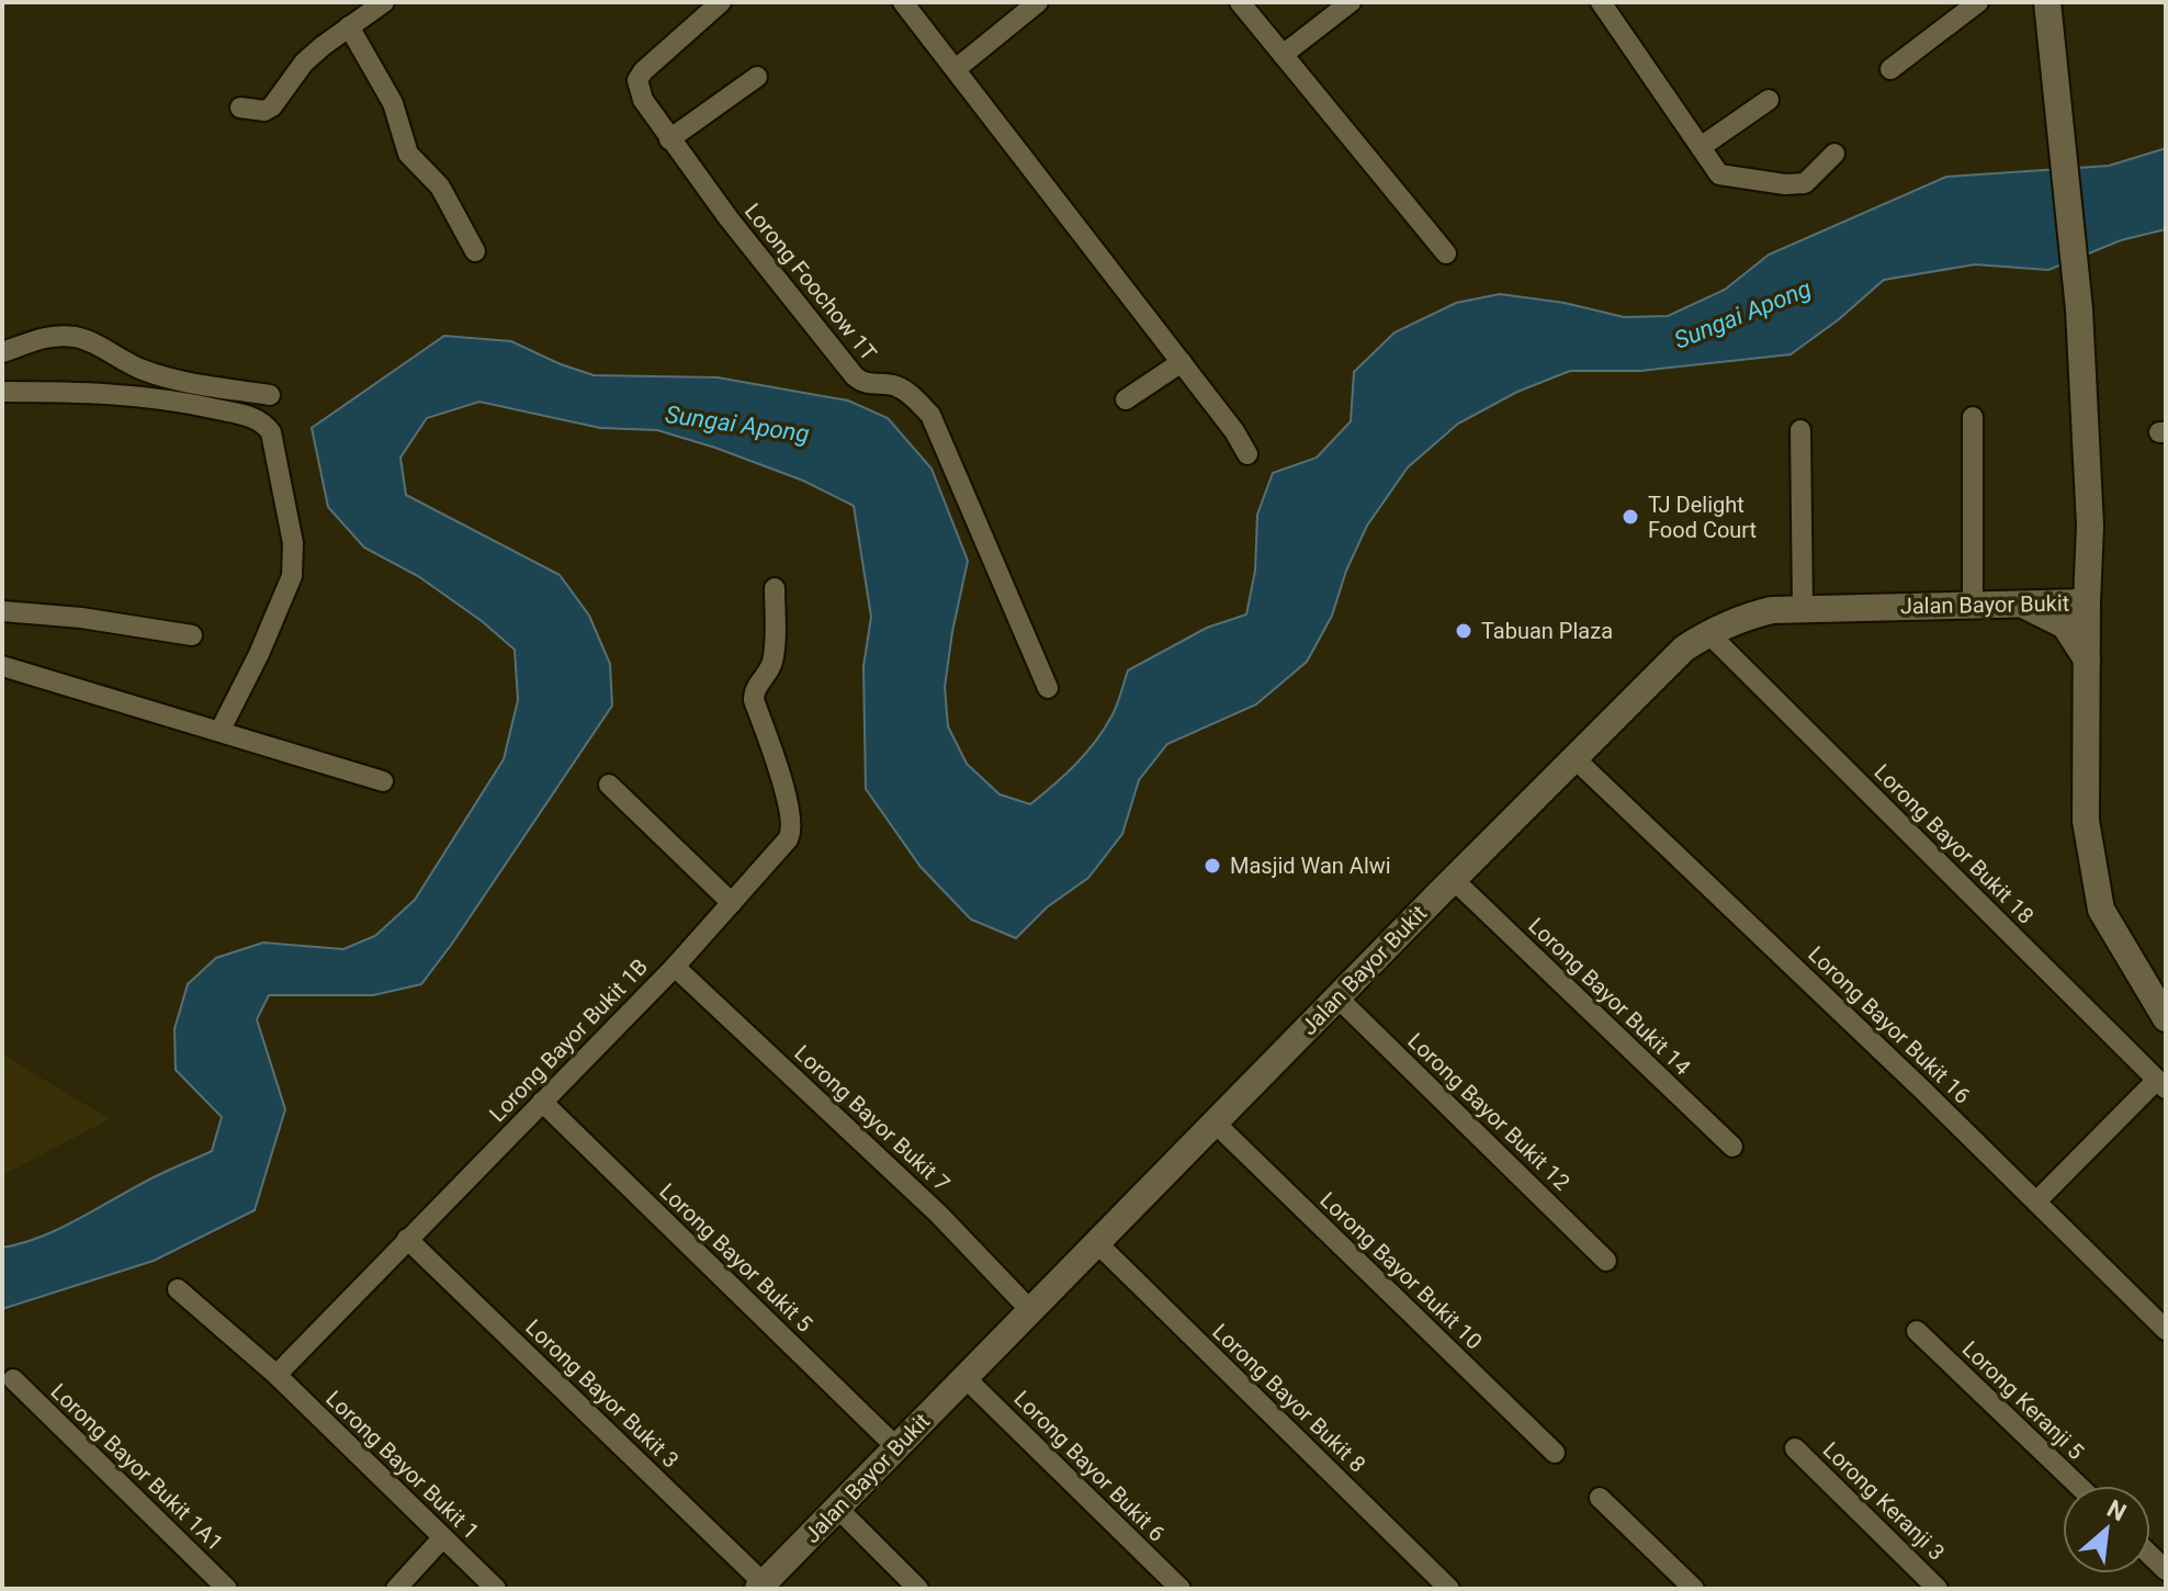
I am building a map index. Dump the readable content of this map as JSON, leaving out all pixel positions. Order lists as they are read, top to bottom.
{
  "streets": {
    "street": [
      "Lorong Foochow 1T",
      "Jalan Bayor Bukit",
      "Lorong Bayor Bukit 18",
      "Lorong Bayor Bukit 14",
      "Lorong Bayor Bukit 16",
      "Lorong Bayor Bukit 1B",
      "Lorong Bayor Bukit 12",
      "Lorong Bayor Bukit 7",
      "Lorong Bayor Bukit 5",
      "Lorong Bayor Bukit 10",
      "Lorong Bayor Bukit 3",
      "Lorong Bayor Bukit 8",
      "Lorong Keranji 5",
      "Lorong Bayor Bukit 1",
      "Lorong Bayor Bukit 6",
      "Lorong Bayor Bukit 1A1",
      "Lorong Keranji 3"
    ]
  },
  "crossings": [
    ["Jalan Bayor Bukit", "Lorong Bayor Bukit 18"],
    ["Jalan Bayor Bukit", "Lorong Bayor Bukit 14"],
    ["Jalan Bayor Bukit", "Lorong Bayor Bukit 16"],
    ["Jalan Bayor Bukit", "Lorong Bayor Bukit 12"],
    ["Jalan Bayor Bukit", "Lorong Bayor Bukit 7"],
    ["Jalan Bayor Bukit", "Lorong Bayor Bukit 5"],
    ["Jalan Bayor Bukit", "Lorong Bayor Bukit 10"],
    ["Jalan Bayor Bukit", "Lorong Bayor Bukit 3"],
    ["Jalan Bayor Bukit", "Lorong Bayor Bukit 8"],
    ["Jalan Bayor Bukit", "Lorong Bayor Bukit 6"],
    ["Lorong Bayor Bukit 1B", "Lorong Bayor Bukit 7"],
    ["Lorong Bayor Bukit 1B", "Lorong Bayor Bukit 5"],
    ["Lorong Bayor Bukit 1B", "Lorong Bayor Bukit 3"],
    ["Lorong Bayor Bukit 1B", "Lorong Bayor Bukit 1"]
  ],
  "water": ["Sungai Apong"],
  "places": ["TJ Delight Food Court", "Tabuan Plaza", "Masjid Wan Alwi"],
  "north": "top right"
}
